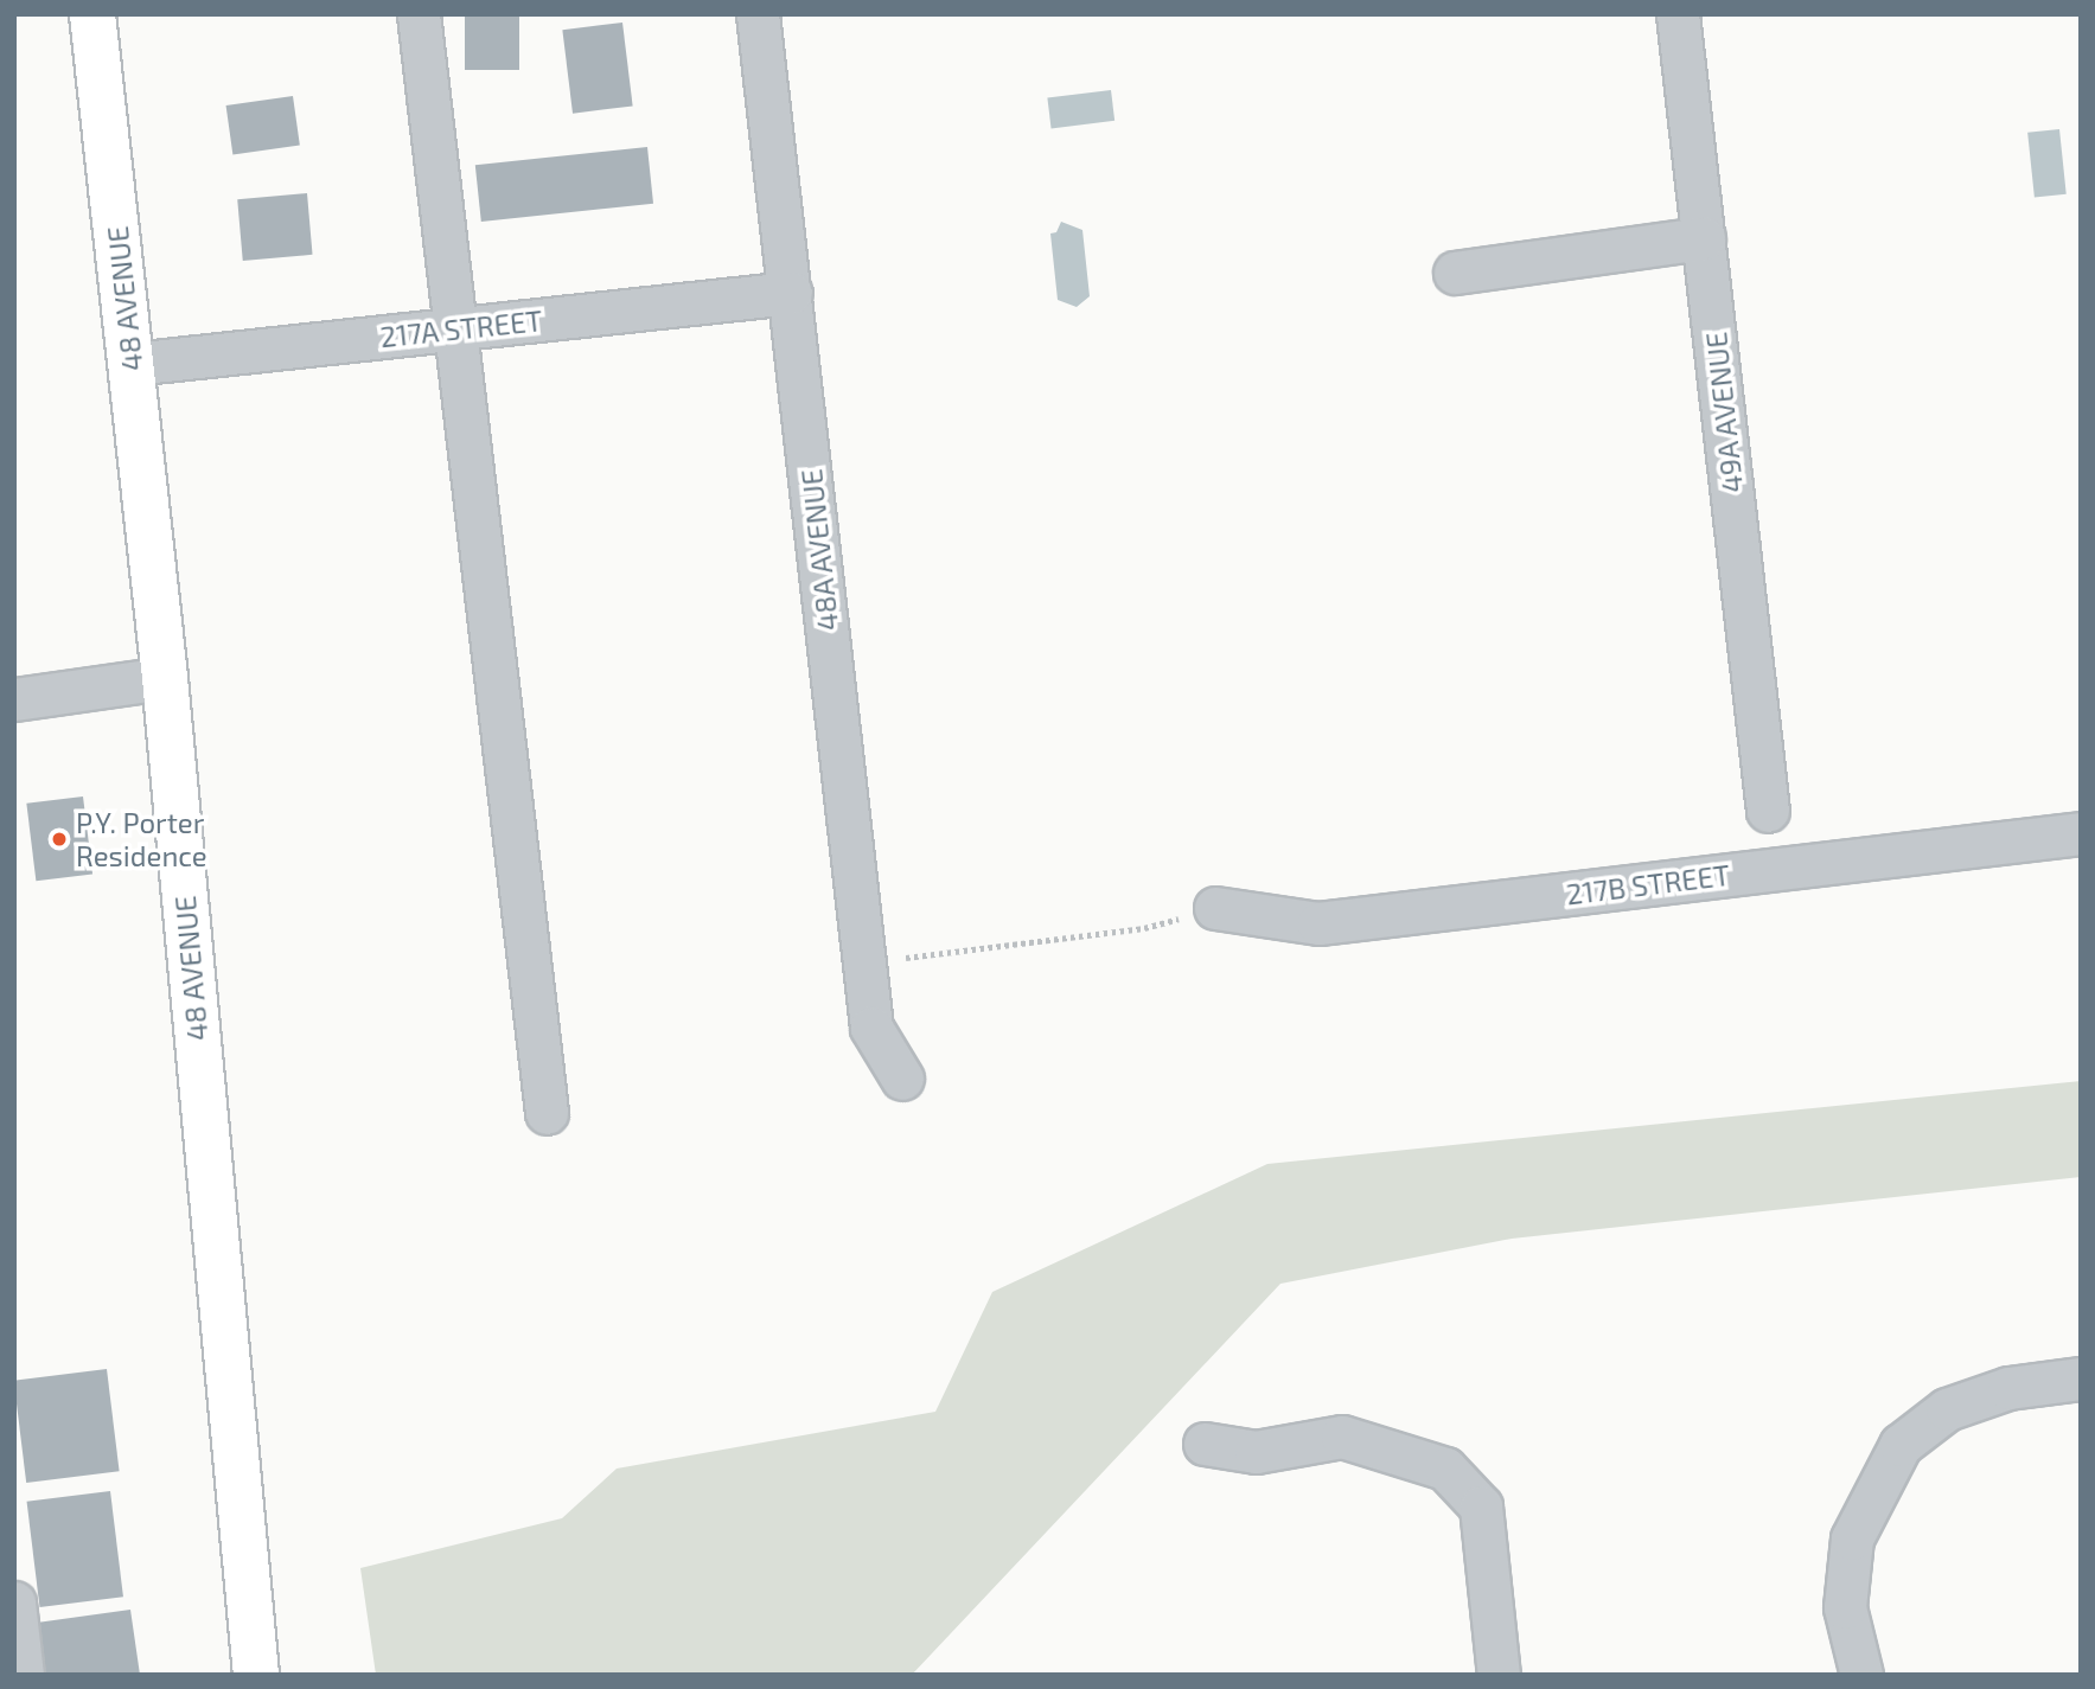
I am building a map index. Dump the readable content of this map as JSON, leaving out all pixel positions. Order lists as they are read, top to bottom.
{
  "streets": {
    "main road": ["48 AVENUE"],
    "street": [
      "217A STREET",
      "49A AVENUE",
      "48A AVENUE",
      "217B STREET"
    ]
  },
  "crossings": [
    ["48 AVENUE", "217A STREET"],
    ["217A STREET", "48A AVENUE"]
  ],
  "places": ["P.Y. Porter Residence"]
}
